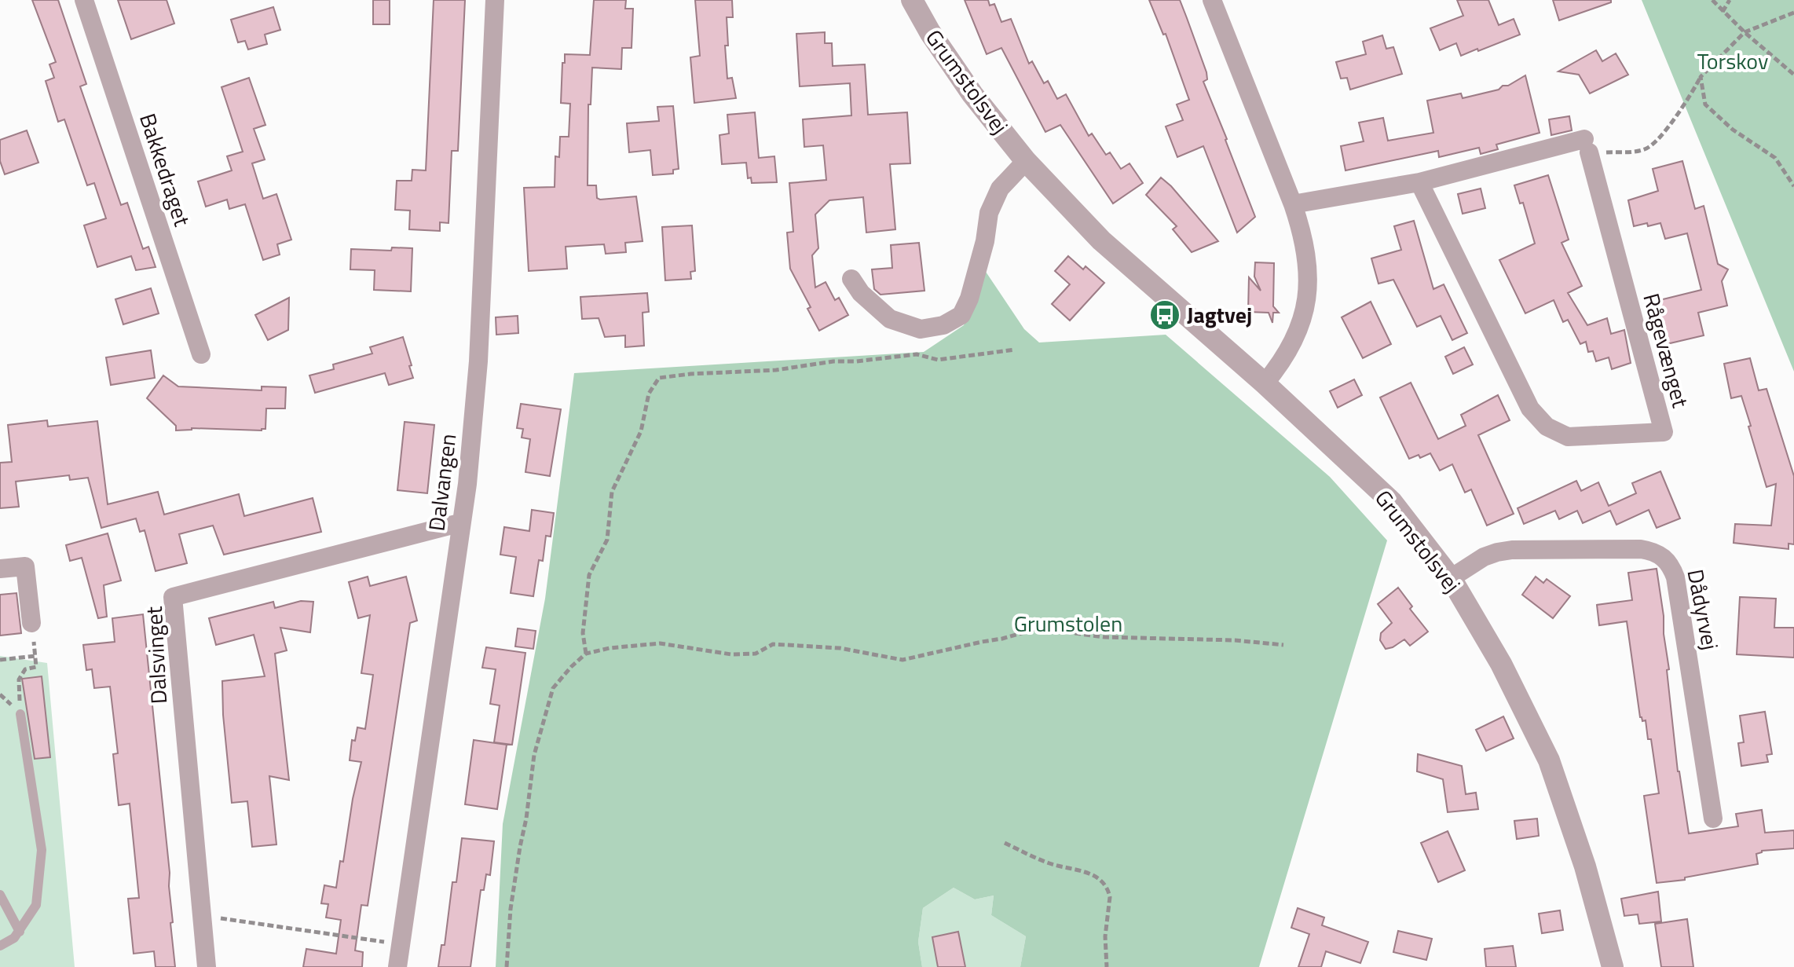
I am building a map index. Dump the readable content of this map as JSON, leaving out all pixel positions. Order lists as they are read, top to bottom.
{
  "streets": {
    "street": [
      "Grumstolsvej",
      "Bakkedraget",
      "Rågevænget",
      "Dalvangen",
      "Dådyrvej",
      "Dalsvinget"
    ]
  },
  "crossings": [
    ["Grumstolsvej", "Dådyrvej"],
    ["Dalvangen", "Dalsvinget"]
  ],
  "parks": ["Torskov", "Grumstolen"],
  "places": {
    "bus stop": ["Jagtvej"]
  }
}
